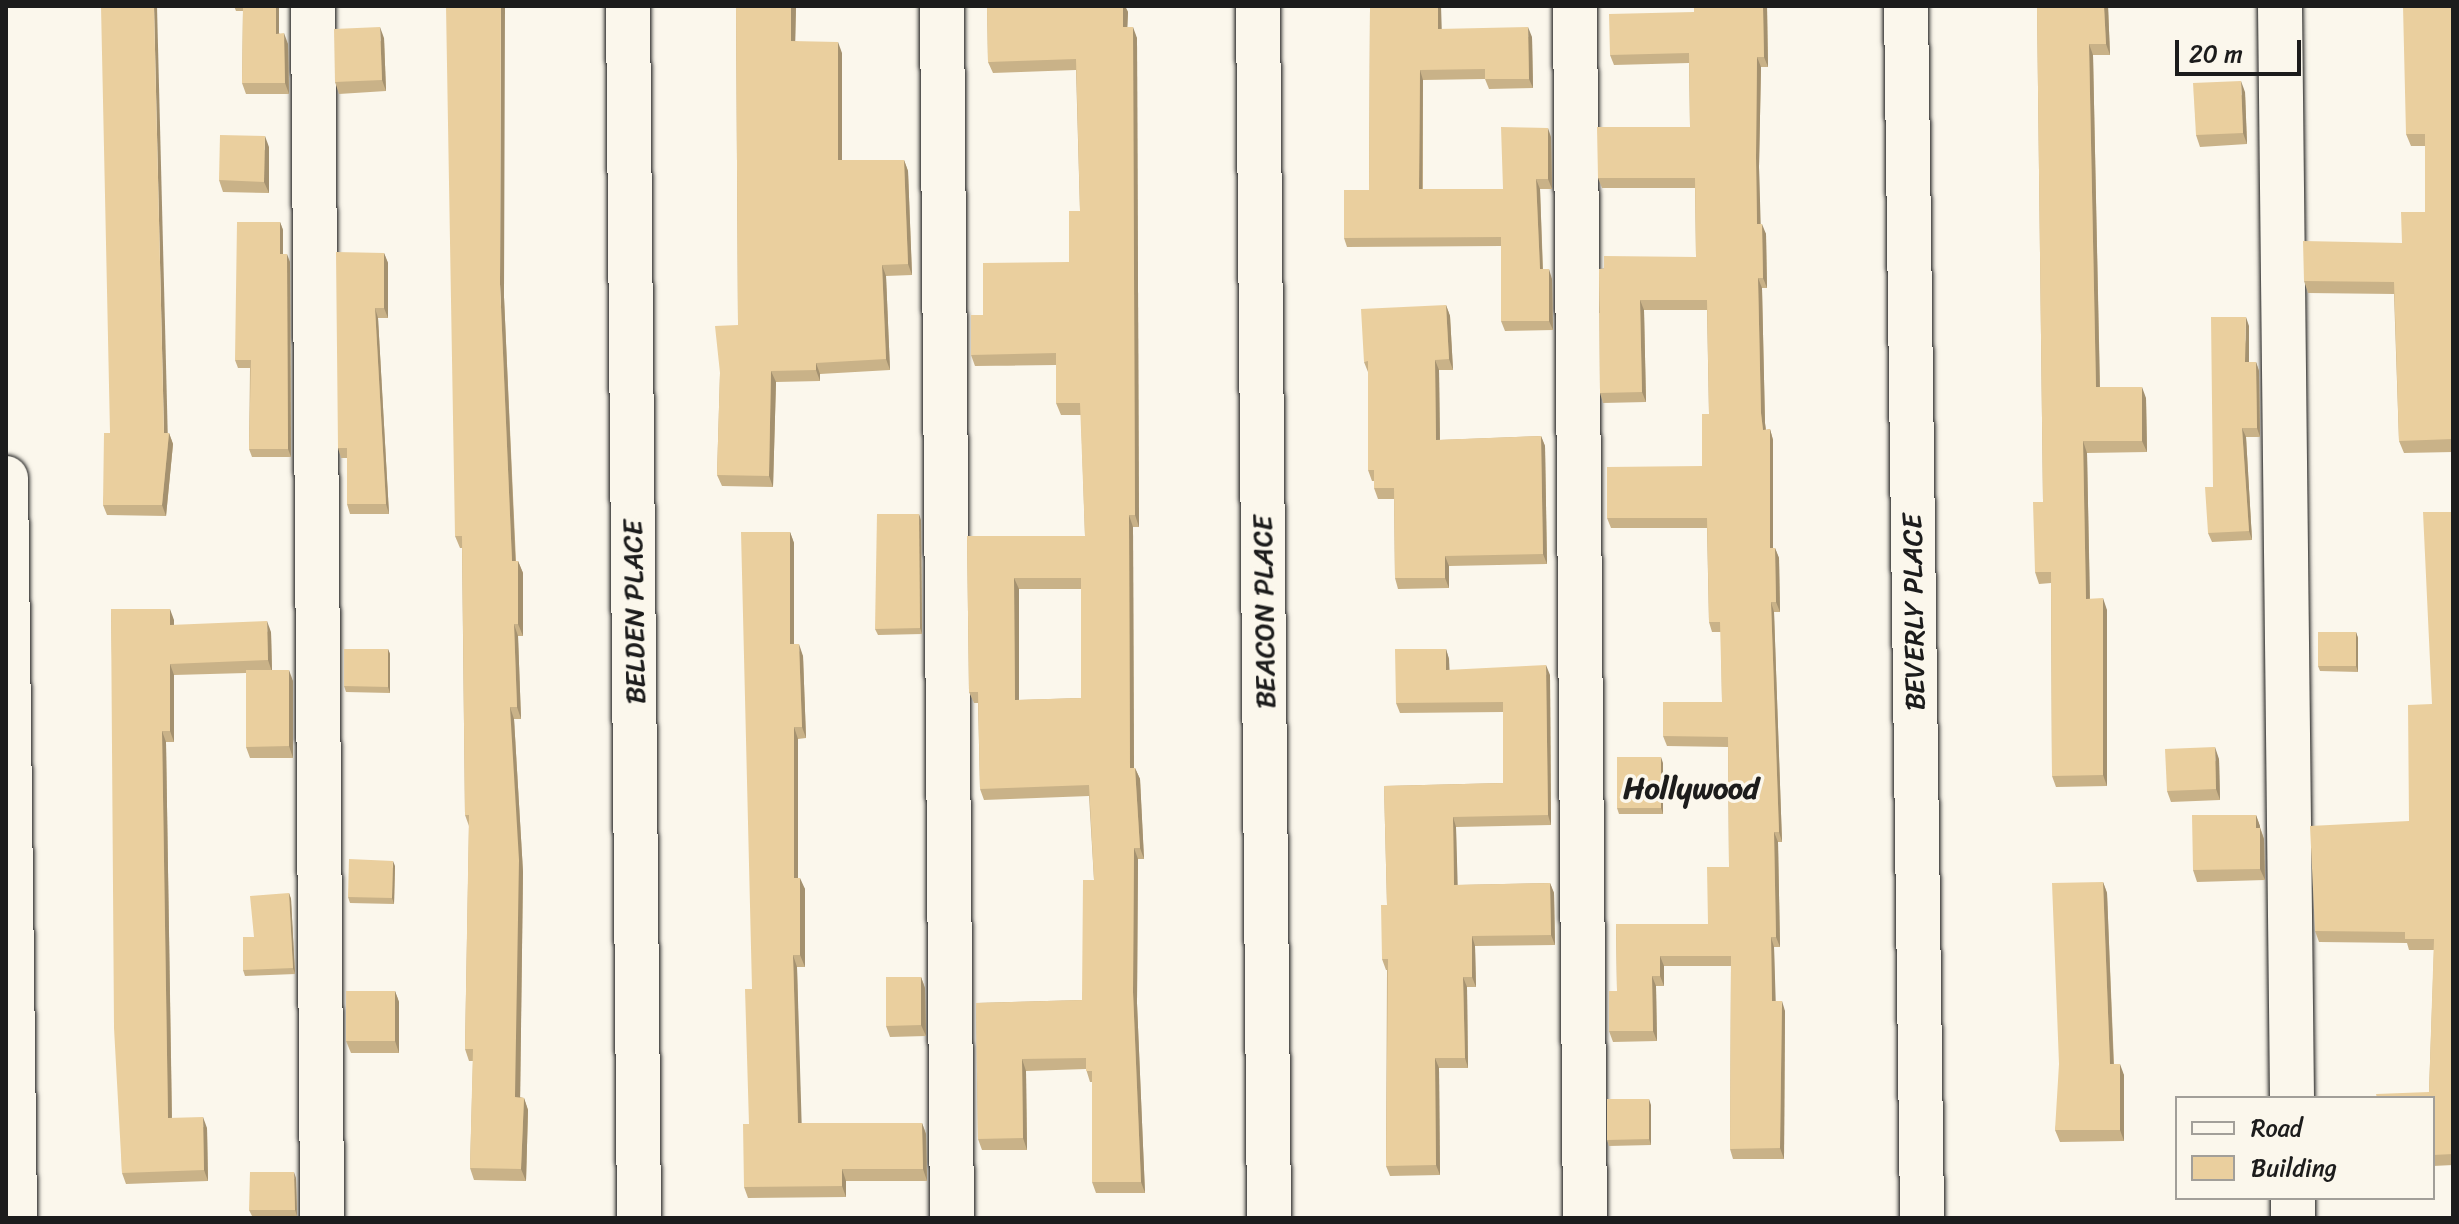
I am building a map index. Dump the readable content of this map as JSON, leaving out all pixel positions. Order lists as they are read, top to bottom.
{
  "streets": {
    "street": ["BELDEN PLACE", "BEACON PLACE", "BEVERLY PLACE"]
  },
  "districts": ["Hollywood"],
  "legend": ["Road", "Building"],
  "scale_bar": "20 m"
}
